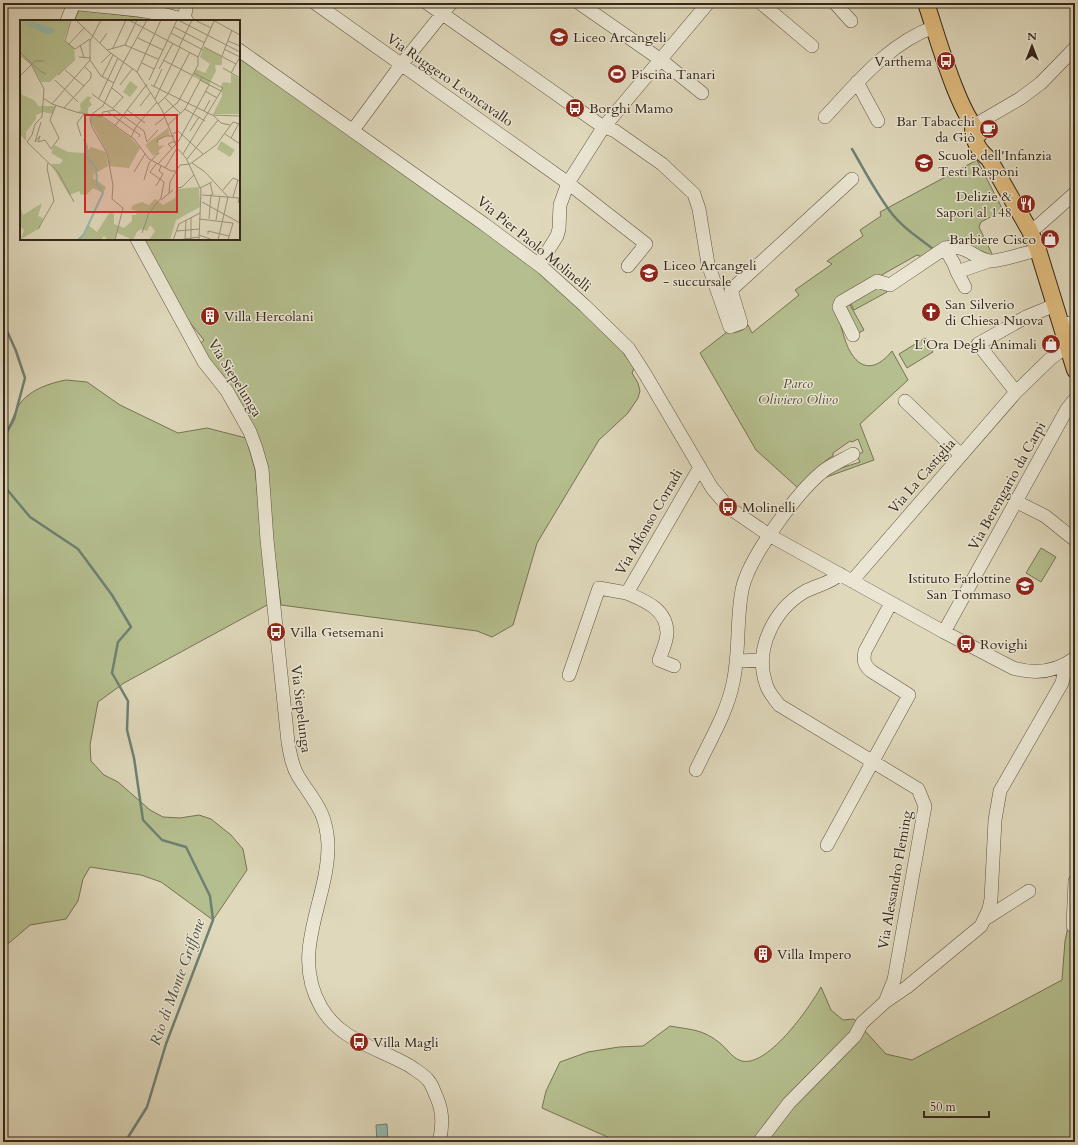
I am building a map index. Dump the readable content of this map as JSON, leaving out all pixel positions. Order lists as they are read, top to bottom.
{
  "streets": {
    "street": [
      "Via Ruggero Leoncavallo",
      "Via Pier Paolo Molinelli",
      "Via Siepelunga",
      "Via La Castiglia",
      "Via Berengario da Carpi",
      "Via Alfonso Corradi",
      "Via Alessandro Fleming"
    ]
  },
  "crossings": [
    ["Via Pier Paolo Molinelli", "Via La Castiglia"],
    ["Via Pier Paolo Molinelli", "Via Berengario da Carpi"],
    ["Via Pier Paolo Molinelli", "Via Alfonso Corradi"],
    ["Via Pier Paolo Molinelli", "Via Alessandro Fleming"]
  ],
  "water": ["Rio di Monte Griffone"],
  "parks": ["Parco Oliviero Olivo"],
  "places": {
    "school or university": [
      "Liceo Arcangeli",
      "Scuole dell'Infanzia Testi Rasponi",
      "Liceo Arcangeli - succursale",
      "Istituto Farlottine San Tommaso"
    ],
    "bus stop": [
      "Varthema",
      "Borghi Mamo",
      "Molinelli",
      "Villa Getsemani",
      "Rovighi",
      "Villa Magli"
    ],
    "sports": ["Piscina Tanari"],
    "cafe": ["Bar Tabacchi da Giò"],
    "restaurant": ["Delizie & Sapori al 148"],
    "shop": ["Barbiere Cisco", "L'Ora Degli Animali"],
    "church": ["San Silverio di Chiesa Nuova"],
    "building": ["Villa Hercolani", "Villa Impero"]
  },
  "scale_bar": "50 m",
  "north": "top"
}
